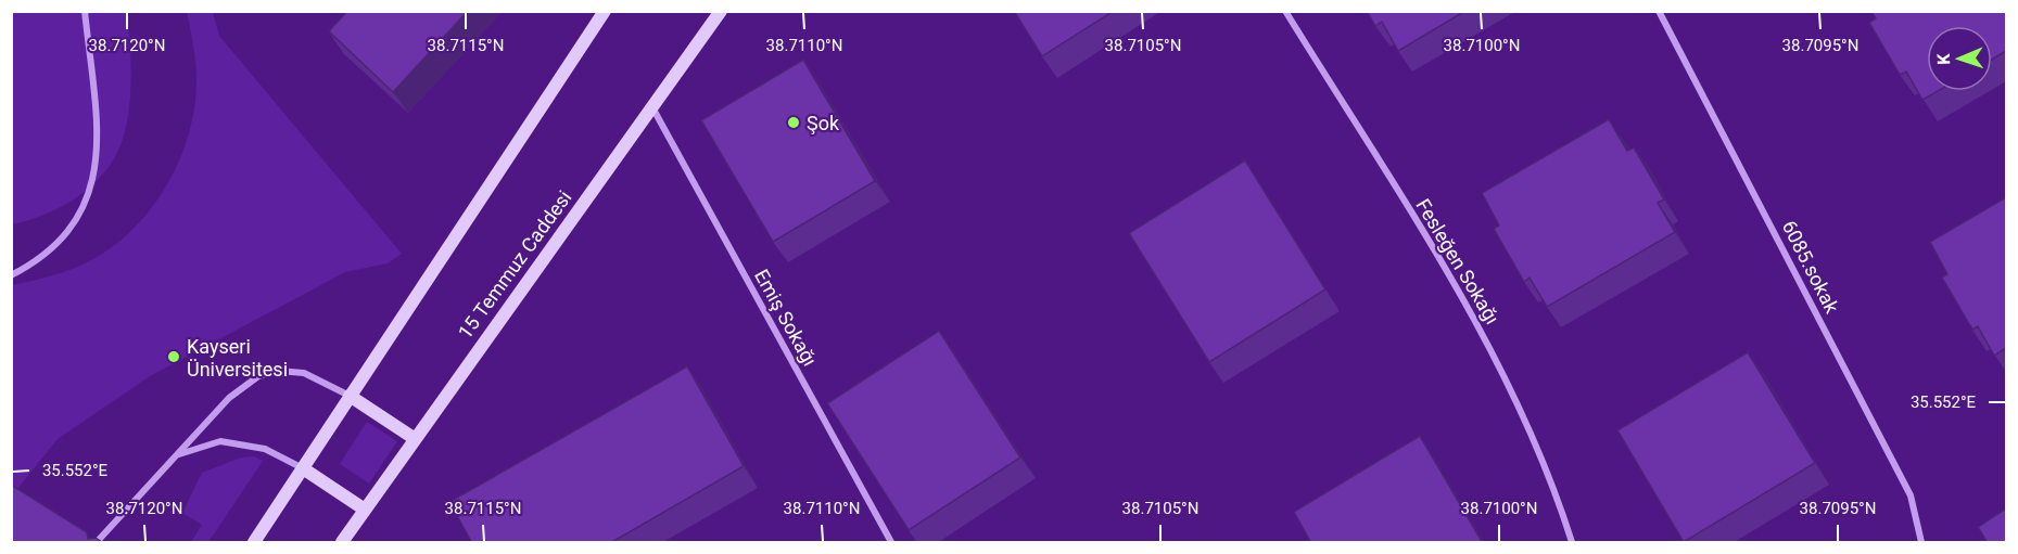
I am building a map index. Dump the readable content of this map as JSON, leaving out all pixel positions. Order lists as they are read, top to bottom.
{
  "streets": {
    "main road": ["15 Temmuz Caddesi"],
    "street": ["Fesleğen Sokağı", "6085.sokak", "Emiş Sokağı"]
  },
  "crossings": [
    ["15 Temmuz Caddesi", "Emiş Sokağı"]
  ],
  "places": ["Şok", "Kayseri Üniversitesi"],
  "north": "left",
  "coordinates": [
    "38.7120°N",
    "38.7115°N",
    "38.7110°N",
    "38.7105°N",
    "38.7100°N",
    "38.7095°N",
    "35.552°E"
  ]
}
